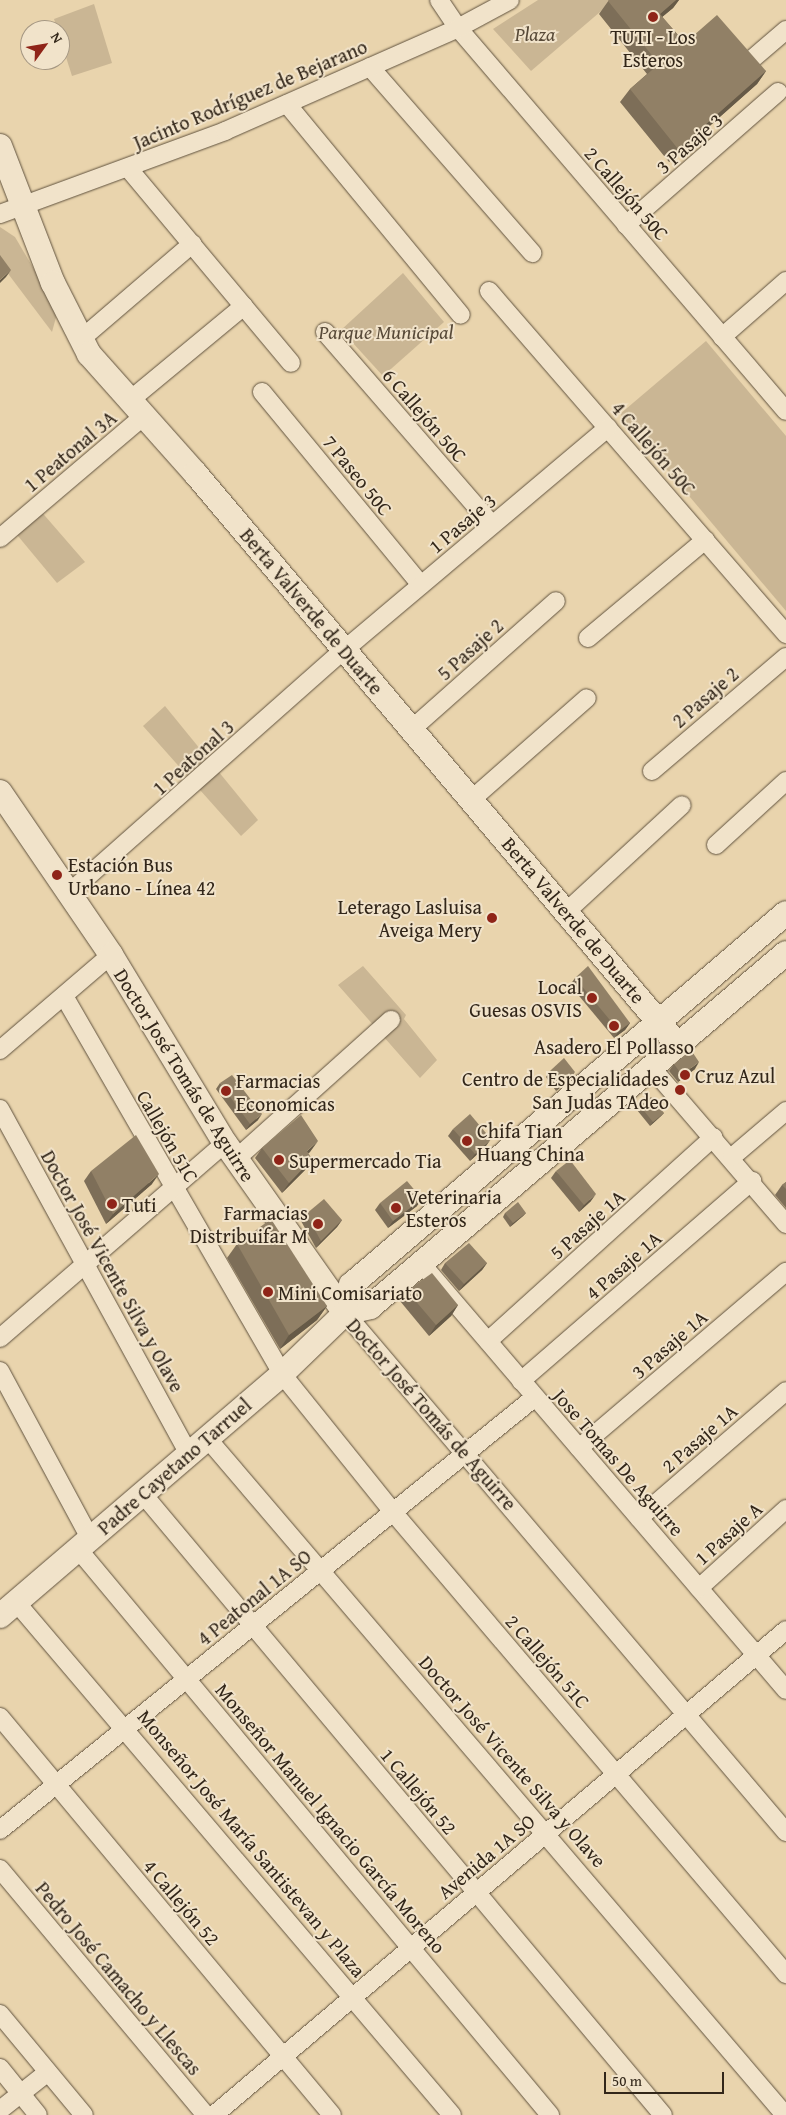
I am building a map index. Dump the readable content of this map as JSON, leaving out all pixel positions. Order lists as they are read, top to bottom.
{
  "streets": {
    "street": [
      "Jacinto Rodríguez de Bejarano",
      "3 Pasaje 3",
      "2 Callejón 50C",
      "6 Callejón 50C",
      "4 Callejón 50C",
      "1 Peatonal 3A",
      "7 Paseo 50C",
      "1 Pasaje 3",
      "Berta Valverde de Duarte",
      "5 Pasaje 2",
      "2 Pasaje 2",
      "1 Peatonal 3",
      "Doctor José Tomás de Aguirre",
      "Callejón 51C",
      "5 Pasaje 1A",
      "4 Pasaje 1A",
      "Doctor José Vicente Silva y Olave",
      "3 Pasaje 1A",
      "2 Pasaje 1A",
      "Jose Tomas De Aguirre",
      "Padre Cayetano Tarruel",
      "1 Pasaje A",
      "4 Peatonal 1A SO",
      "2 Callejón 51C",
      "1 Callejón 52",
      "Monseñor Manuel Ignacio García Moreno",
      "Monseñor José María Santistevan y Plaza",
      "Avenida 1A SO",
      "4 Callejón 52",
      "Pedro José Camacho y Llescas"
    ]
  },
  "crossings": [
    ["Jacinto Rodríguez de Bejarano", "2 Callejón 50C"],
    ["Jacinto Rodríguez de Bejarano", "Berta Valverde de Duarte"],
    ["3 Pasaje 3", "2 Callejón 50C"],
    ["6 Callejón 50C", "1 Pasaje 3"],
    ["4 Callejón 50C", "1 Pasaje 3"],
    ["1 Peatonal 3A", "Berta Valverde de Duarte"],
    ["7 Paseo 50C", "1 Pasaje 3"],
    ["1 Pasaje 3", "Berta Valverde de Duarte"],
    ["1 Pasaje 3", "1 Peatonal 3"],
    ["Berta Valverde de Duarte", "5 Pasaje 2"],
    ["Berta Valverde de Duarte", "1 Peatonal 3"],
    ["1 Peatonal 3", "Doctor José Tomás de Aguirre"],
    ["Doctor José Tomás de Aguirre", "Padre Cayetano Tarruel"],
    ["Doctor José Tomás de Aguirre", "4 Peatonal 1A SO"],
    ["Doctor José Tomás de Aguirre", "Avenida 1A SO"],
    ["Callejón 51C", "Padre Cayetano Tarruel"],
    ["Callejón 51C", "2 Callejón 51C"],
    ["5 Pasaje 1A", "Jose Tomas De Aguirre"],
    ["4 Pasaje 1A", "Jose Tomas De Aguirre"],
    ["Doctor José Vicente Silva y Olave", "Padre Cayetano Tarruel"],
    ["Doctor José Vicente Silva y Olave", "4 Peatonal 1A SO"],
    ["Doctor José Vicente Silva y Olave", "Avenida 1A SO"],
    ["3 Pasaje 1A", "Jose Tomas De Aguirre"],
    ["2 Pasaje 1A", "Jose Tomas De Aguirre"],
    ["Jose Tomas De Aguirre", "1 Pasaje A"],
    ["Jose Tomas De Aguirre", "4 Peatonal 1A SO"],
    ["Jose Tomas De Aguirre", "Avenida 1A SO"],
    ["Padre Cayetano Tarruel", "2 Callejón 51C"],
    ["Padre Cayetano Tarruel", "1 Callejón 52"],
    ["Padre Cayetano Tarruel", "Monseñor Manuel Ignacio García Moreno"],
    ["Padre Cayetano Tarruel", "Monseñor José María Santistevan y Plaza"],
    ["4 Peatonal 1A SO", "2 Callejón 51C"],
    ["4 Peatonal 1A SO", "1 Callejón 52"],
    ["4 Peatonal 1A SO", "Monseñor Manuel Ignacio García Moreno"],
    ["4 Peatonal 1A SO", "Monseñor José María Santistevan y Plaza"],
    ["4 Peatonal 1A SO", "4 Callejón 52"],
    ["2 Callejón 51C", "Avenida 1A SO"],
    ["1 Callejón 52", "Avenida 1A SO"],
    ["Monseñor Manuel Ignacio García Moreno", "Avenida 1A SO"],
    ["Monseñor José María Santistevan y Plaza", "Avenida 1A SO"],
    ["Avenida 1A SO", "4 Callejón 52"]
  ],
  "parks": ["Plaza", "Parque Municipal"],
  "places": [
    "TUTI - Los Esteros",
    "Estación Bus Urbano - Línea 42",
    "Leterago Lasluisa Aveiga Mery",
    "Local Guesas OSVIS",
    "Asadero El Pollasso",
    "Cruz Azul",
    "Centro de Especialidades San Judas TAdeo",
    "Farmacias Economicas",
    "Chifa Tian Huang China",
    "Supermercado Tia",
    "Tuti",
    "Veterinaria Esteros",
    "Farmacias Distribuifar M",
    "Mini Comisariato"
  ],
  "scale_bar": "50 m",
  "north": "top right"
}
